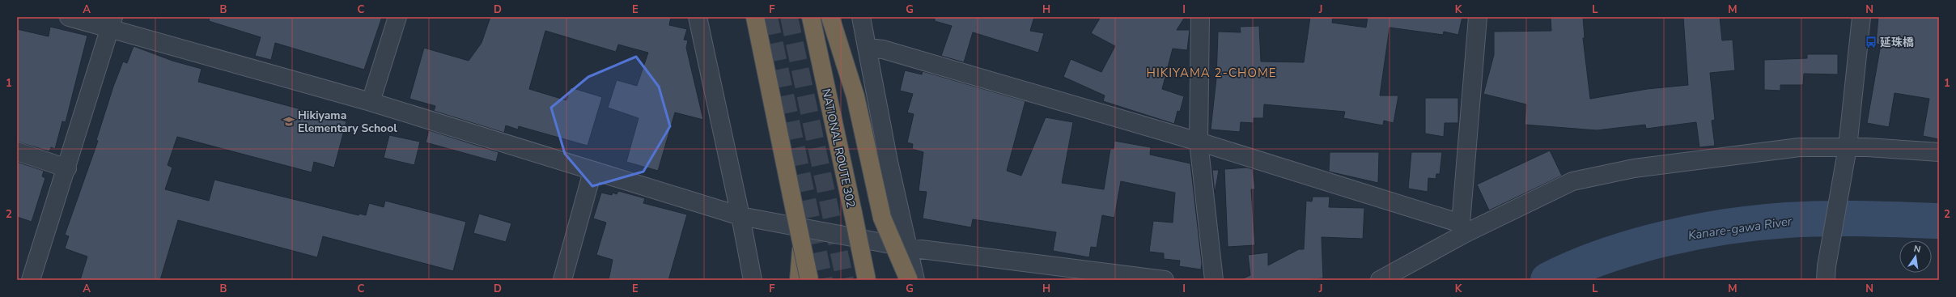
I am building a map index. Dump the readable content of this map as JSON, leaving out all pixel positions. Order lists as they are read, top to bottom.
{
  "streets": {
    "highway": ["NATIONAL ROUTE 302"]
  },
  "districts": ["HIKIYAMA 2-CHOME"],
  "water": ["Kanare-gawa River"],
  "places": {
    "bus stop": ["延珠橋"],
    "school or university": ["Hikiyama Elementary School"]
  },
  "north": "top",
  "grid": {
    "columns": [
      "A",
      "B",
      "C",
      "D",
      "E",
      "F",
      "G",
      "H",
      "I",
      "J",
      "K",
      "L",
      "M",
      "N"
    ],
    "rows": ["1", "2"]
  }
}
